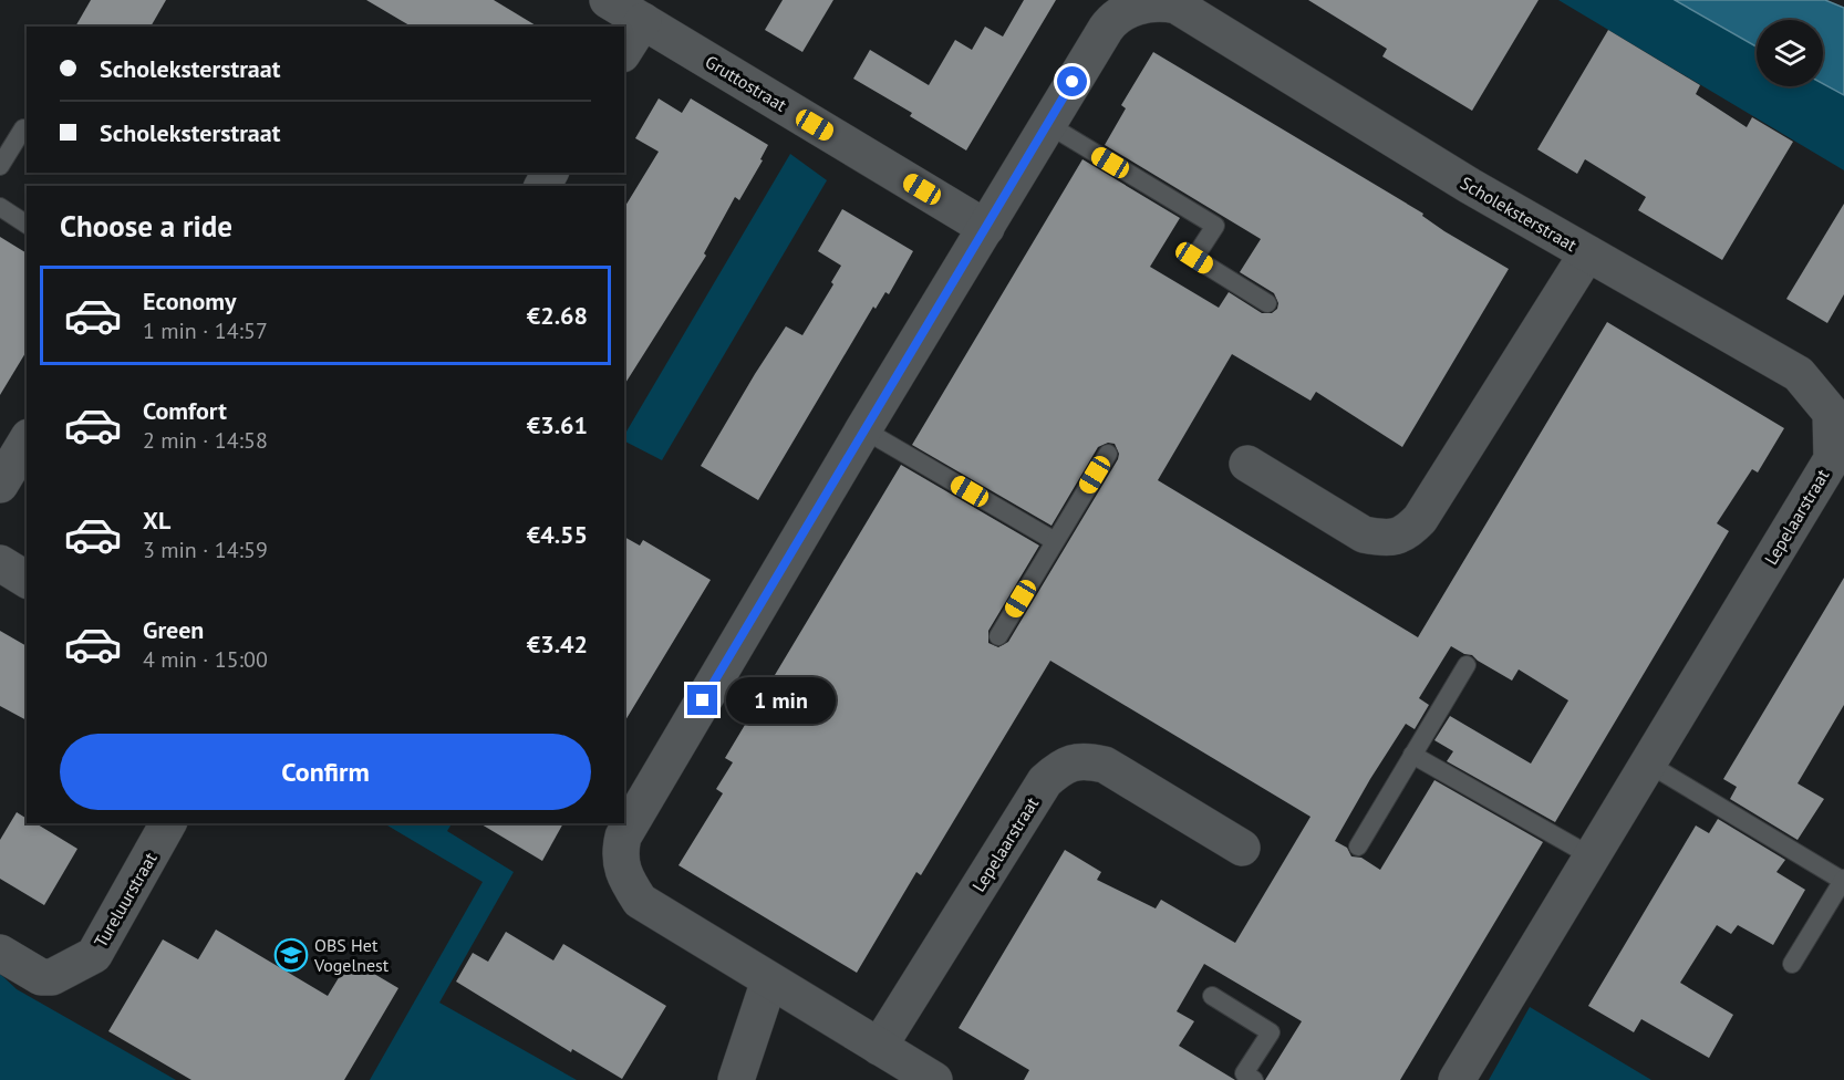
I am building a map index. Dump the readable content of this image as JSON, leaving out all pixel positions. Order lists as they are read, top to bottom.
{
  "streets": {
    "street": [
      "Gruttostraat",
      "Scholeksterstraat",
      "Lepelaarstraat",
      "Tureluurstraat"
    ]
  },
  "crossings": [
    ["Gruttostraat", "Scholeksterstraat"],
    ["Scholeksterstraat", "Lepelaarstraat"]
  ],
  "places": {
    "school or university": ["OBS Het Vogelnest"]
  },
  "page": {
    "banner": ["Scholeksterstraat", "Scholeksterstraat"],
    "heading": "Choose a ride",
    "list": [
      {
        "name": "Economy",
        "note": "1 min · 14:57",
        "value": "€2.68"
      },
      {
        "name": "Comfort",
        "note": "2 min · 14:58",
        "value": "€3.61"
      },
      {
        "name": "XL",
        "note": "3 min · 14:59",
        "value": "€4.55"
      },
      {
        "name": "Green",
        "note": "4 min · 15:00",
        "value": "€3.42"
      }
    ],
    "bubble": "1 min",
    "buttons": "Confirm"
  }
}
